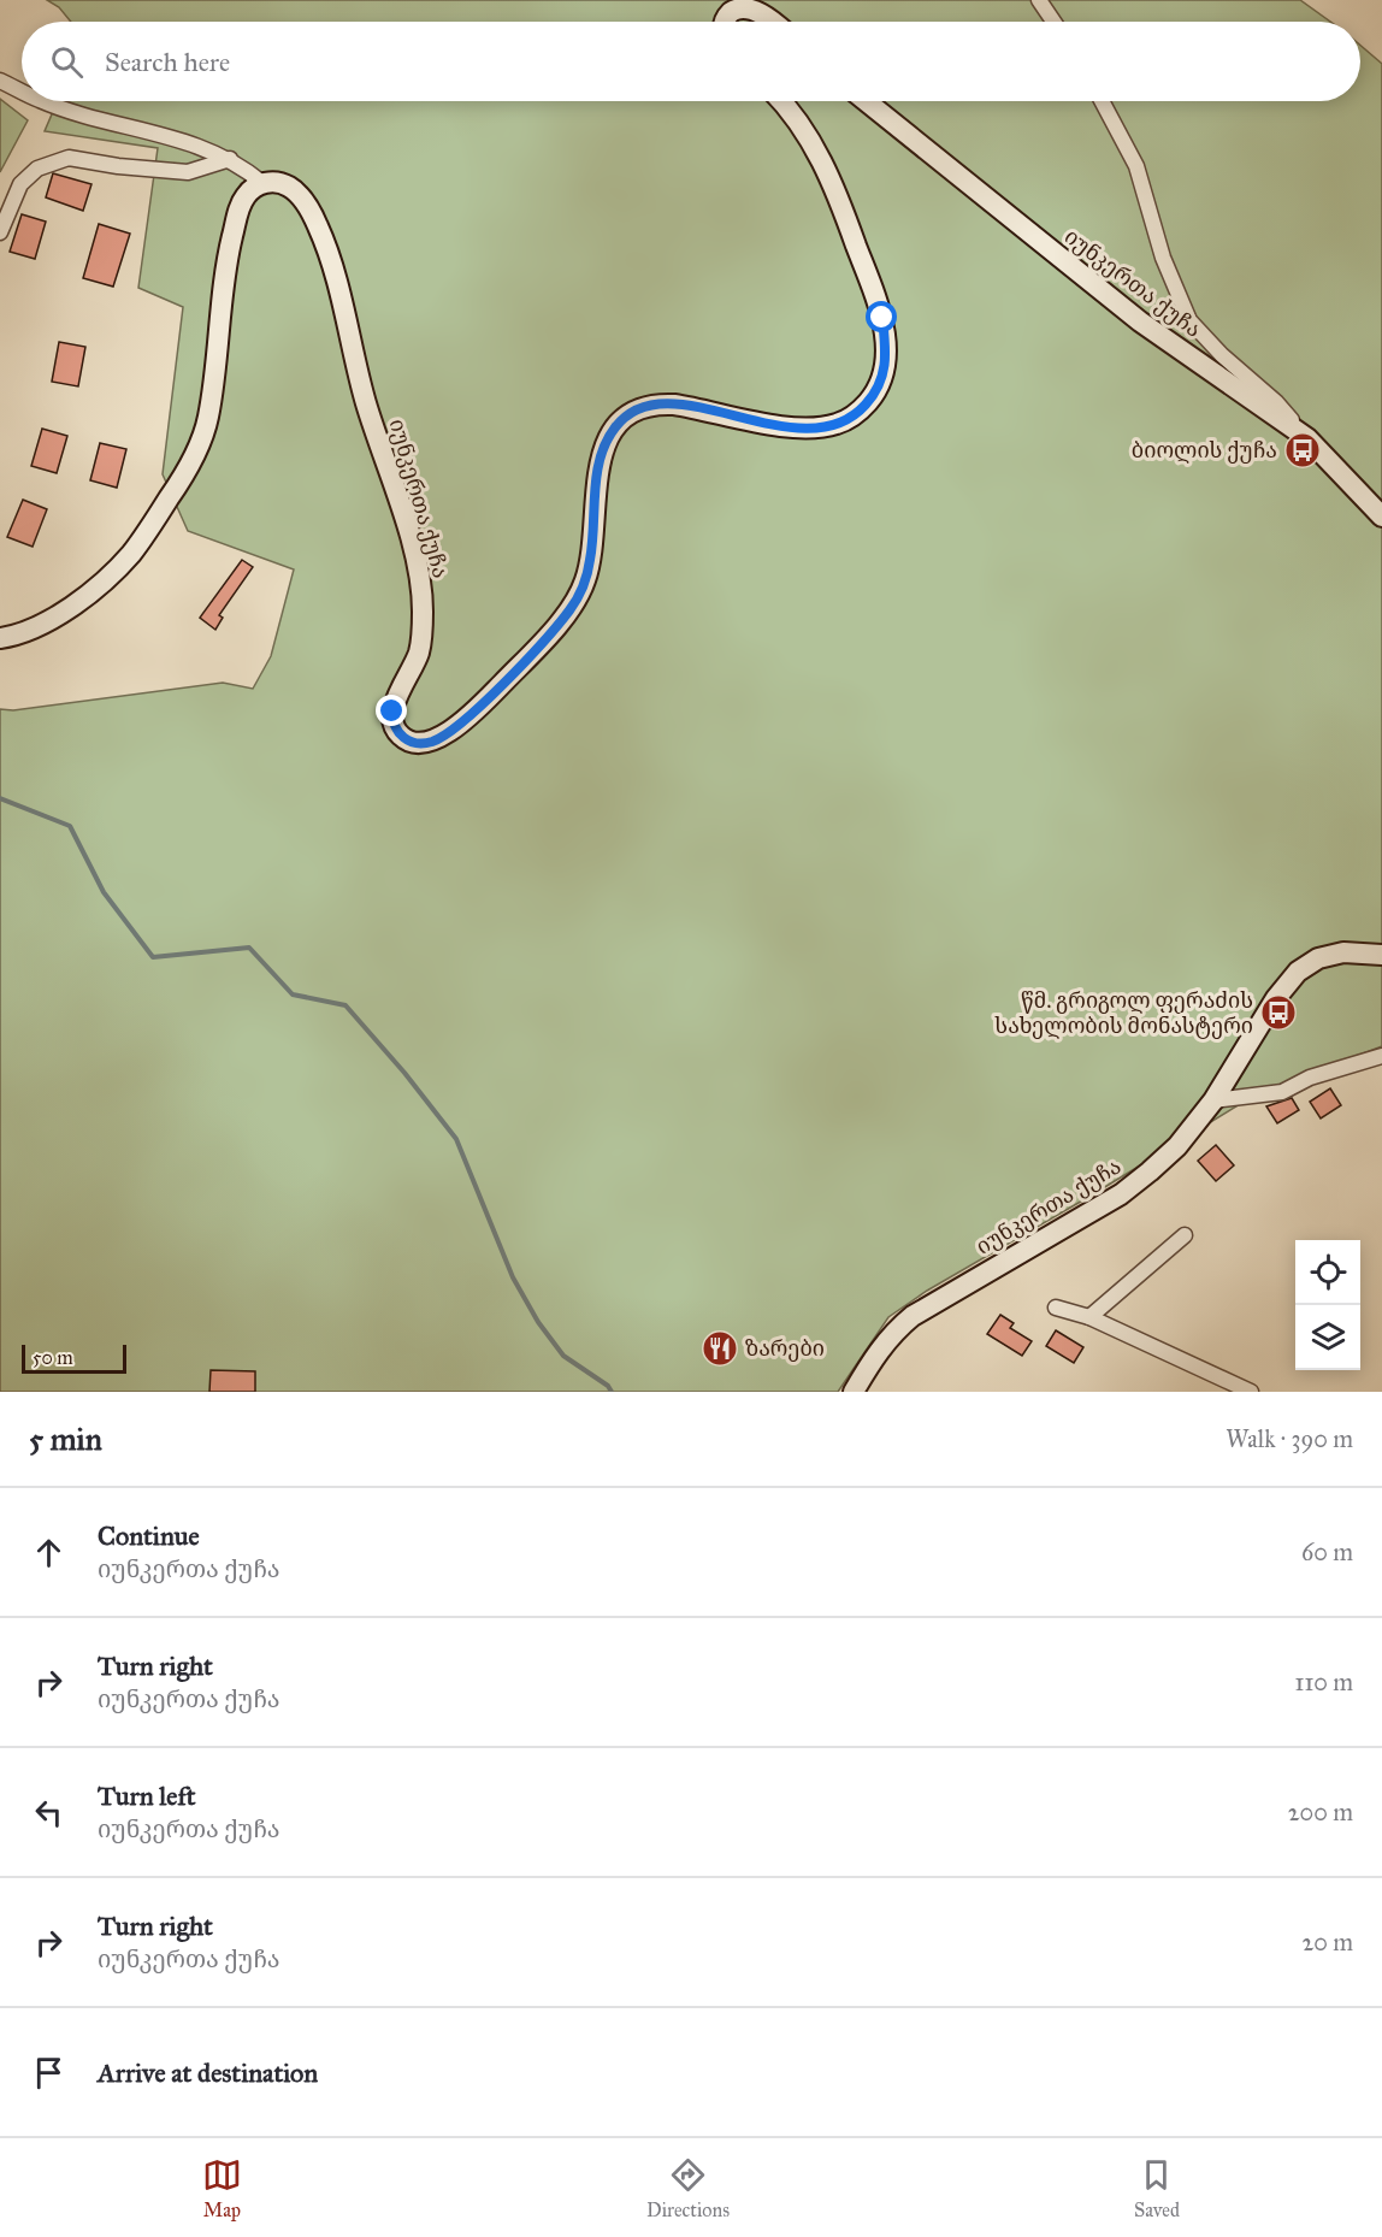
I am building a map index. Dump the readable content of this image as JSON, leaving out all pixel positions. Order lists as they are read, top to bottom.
{
  "streets": {
    "main road": ["იუნკერთა ქუჩა"]
  },
  "places": {
    "bus stop": ["ბიოლის ქუჩა", "წმ. გრიგოლ ფერაძის სახელობის მონასტერი"],
    "restaurant": ["ზარები"]
  },
  "scale_bar": "50 m",
  "page": {
    "search": "Search here",
    "scale": "50 m",
    "heading": ["5 min", "Walk · 390 m"],
    "list": [
      ["Continue", "იუნკერთა ქუჩა", "60 m"],
      ["Turn right", "იუნკერთა ქუჩა", "110 m"],
      ["Turn left", "იუნკერთა ქუჩა", "200 m"],
      ["Turn right", "იუნკერთა ქუჩა", "20 m"],
      "Arrive at destination"
    ],
    "nav": ["Map", "Directions", "Saved"]
  }
}
